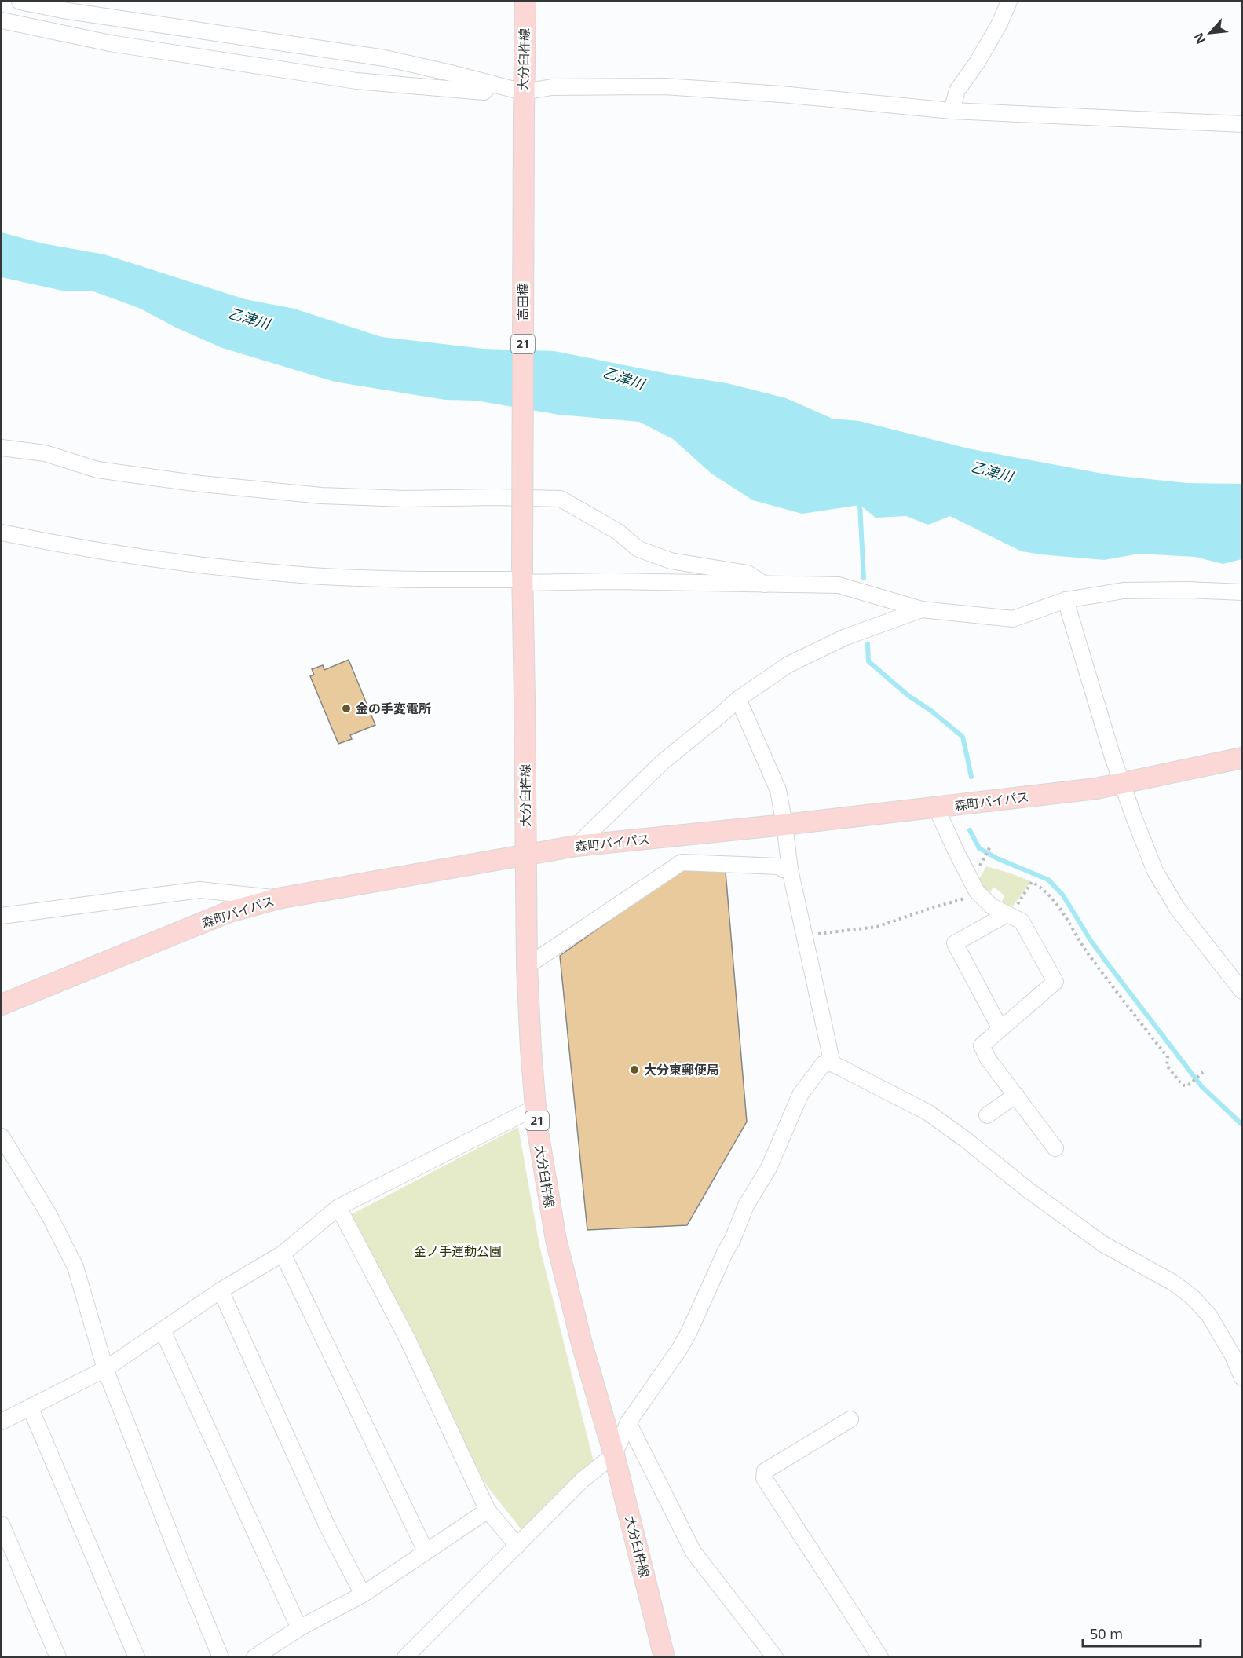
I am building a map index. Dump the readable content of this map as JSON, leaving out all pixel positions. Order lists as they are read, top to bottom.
{
  "streets": {
    "main road": [
      "大分臼杵線",
      "高田橋",
      "21",
      "森町バイパス"
    ]
  },
  "crossings": [
    ["大分臼杵線", "高田橋"],
    ["大分臼杵線", "森町バイパス"]
  ],
  "water": ["乙津川"],
  "parks": ["金ノ手運動公園"],
  "places": ["金の手変電所", "大分東郵便局"],
  "scale_bar": "50 m",
  "north": "bottom left"
}
